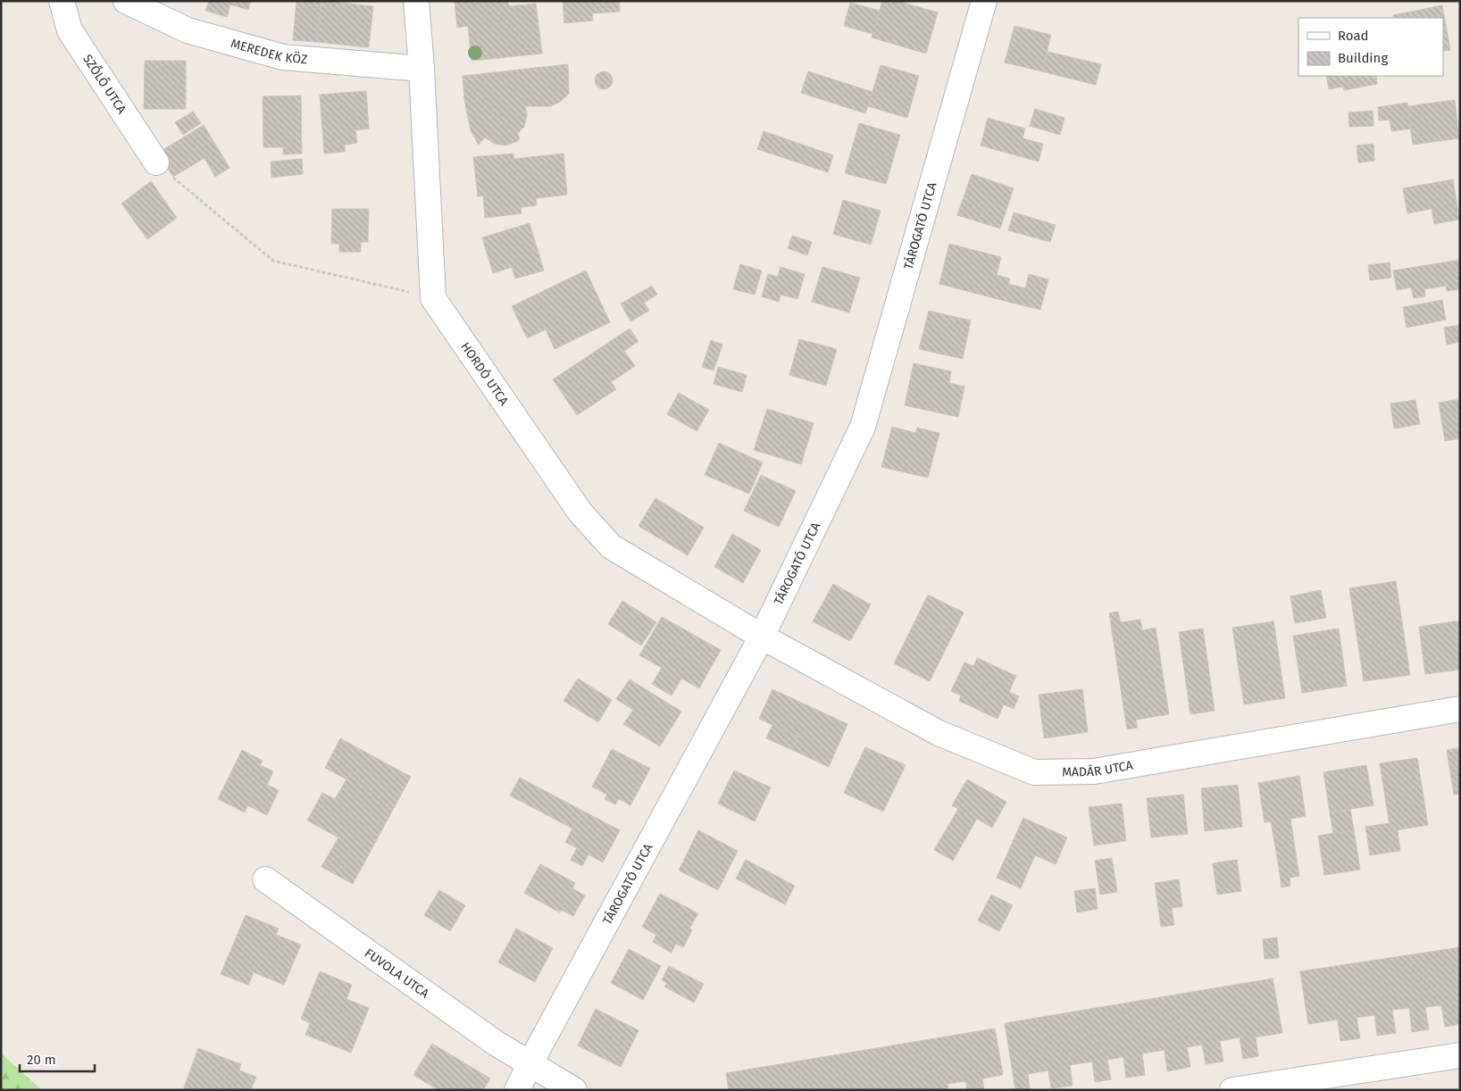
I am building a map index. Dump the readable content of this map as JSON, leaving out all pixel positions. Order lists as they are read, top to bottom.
{
  "streets": {
    "street": [
      "MEREDEK KÖZ",
      "SZŐLŐ UTCA",
      "TÁROGATÓ UTCA",
      "HORDÓ UTCA",
      "MADÁR UTCA",
      "FUVOLA UTCA"
    ]
  },
  "crossings": [
    ["TÁROGATÓ UTCA", "HORDÓ UTCA"],
    ["TÁROGATÓ UTCA", "MADÁR UTCA"],
    ["TÁROGATÓ UTCA", "FUVOLA UTCA"],
    ["HORDÓ UTCA", "MADÁR UTCA"]
  ],
  "legend": ["Road", "Building"],
  "scale_bar": "20 m"
}
